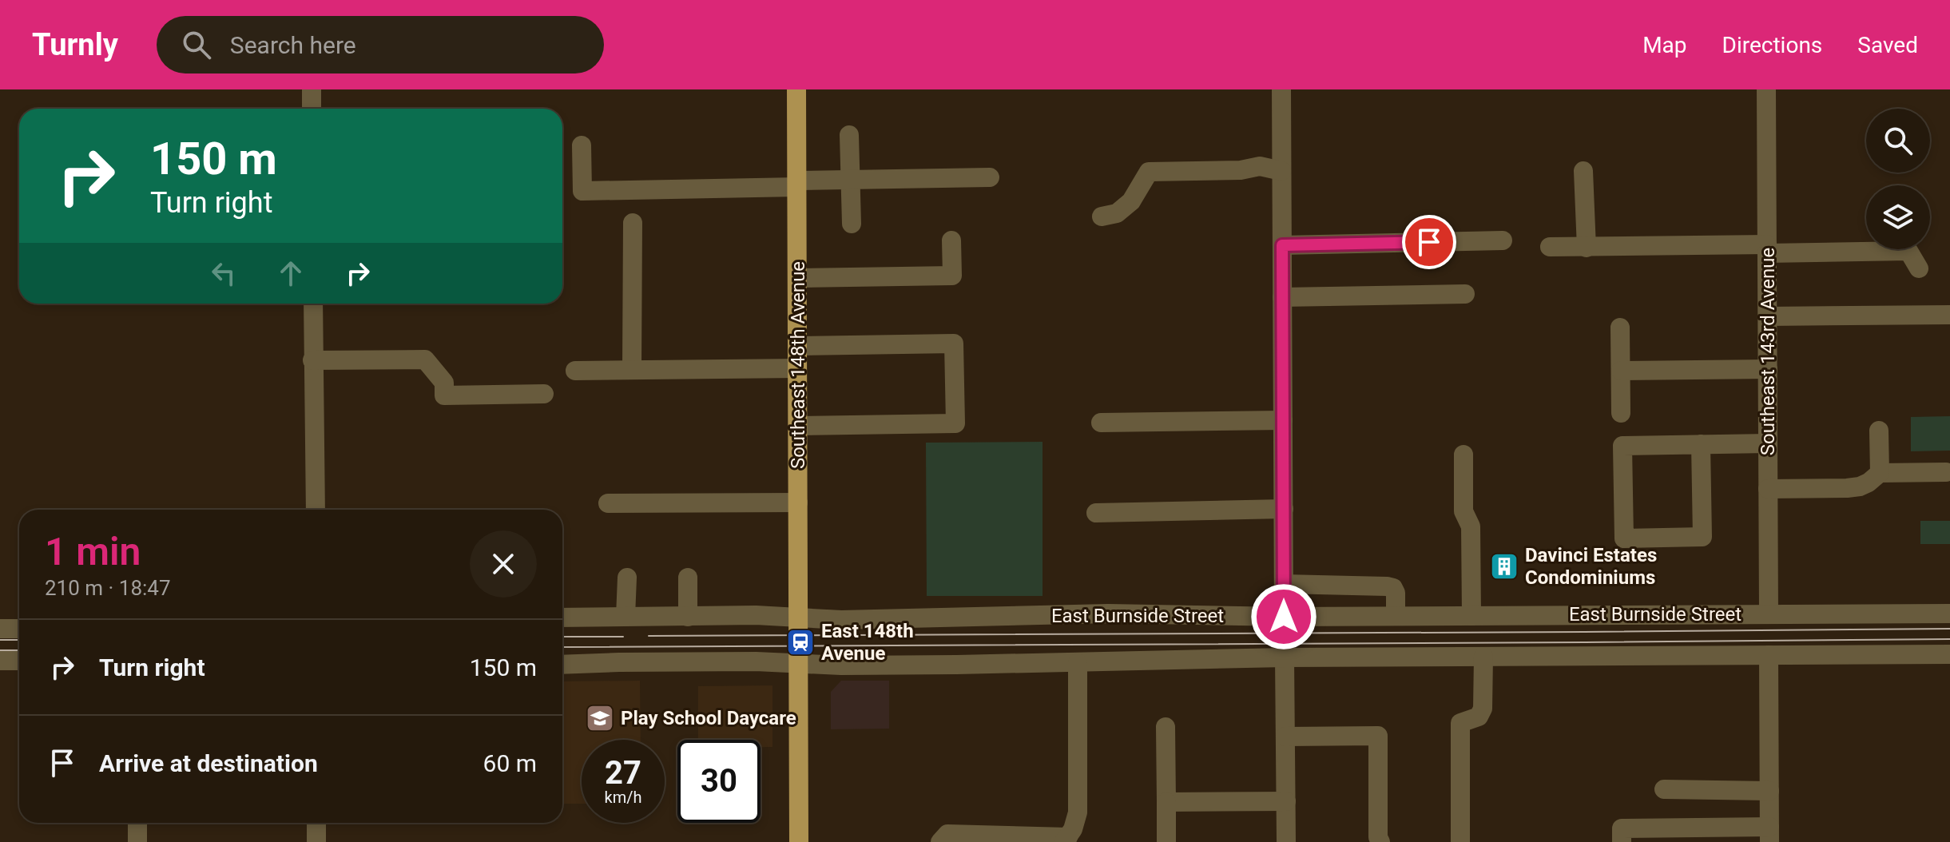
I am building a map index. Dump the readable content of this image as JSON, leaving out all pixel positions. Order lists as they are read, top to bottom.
{
  "streets": {
    "main road": ["Southeast 148th Avenue"],
    "street": ["Southeast 143rd Avenue", "East Burnside Street"]
  },
  "crossings": [
    ["Southeast 143rd Avenue", "East Burnside Street"],
    ["Southeast 148th Avenue", "East Burnside Street"]
  ],
  "places": {
    "building": ["Davinci Estates Condominiums"],
    "station": ["East 148th Avenue"],
    "school or university": ["Play School Daycare"]
  },
  "page": {
    "header": "Turnly",
    "search": "Search here",
    "nav": ["Map", "Directions", "Saved"],
    "turn": ["150 m", "Turn right"],
    "heading": ["1 min", "210 m · 18:47"],
    "list": [
      {
        "name": "Turn right",
        "value": "150 m"
      },
      {
        "name": "Arrive at destination",
        "value": "60 m"
      }
    ],
    "speed": "27 km/h",
    "limit": "30"
  }
}
